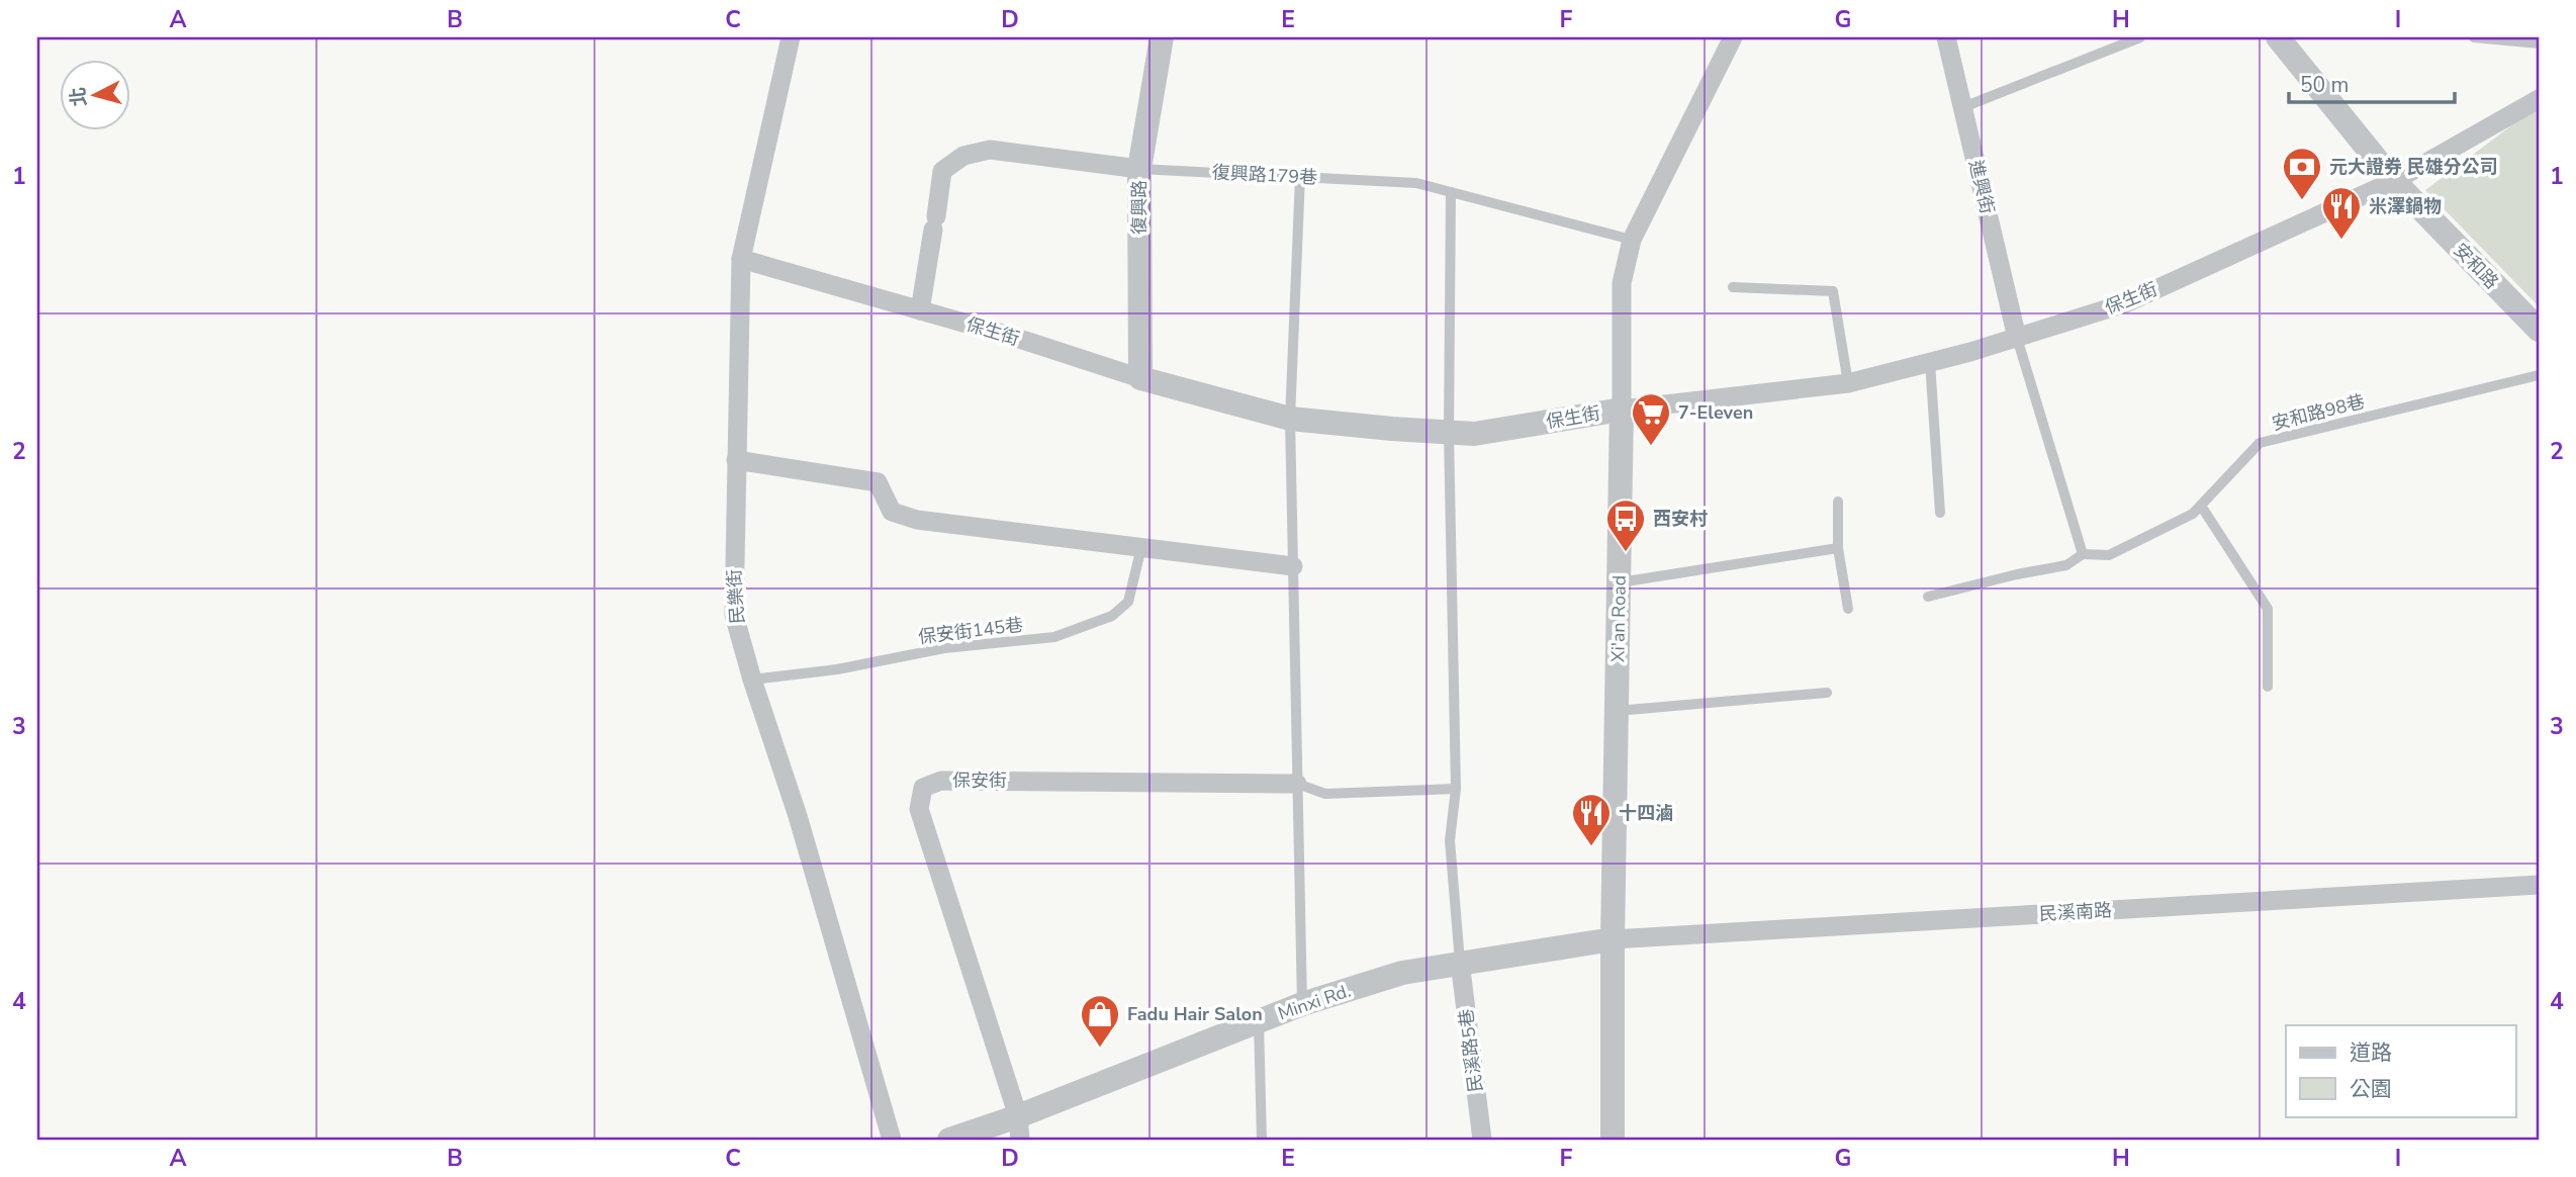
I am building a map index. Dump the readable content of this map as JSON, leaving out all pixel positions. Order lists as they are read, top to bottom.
{
  "streets": {
    "street": [
      "復興路179巷",
      "進興街",
      "復興路",
      "安和路",
      "保生街",
      "民樂街",
      "Xi'an Road",
      "保安街",
      "民溪南路",
      "Minxi Rd.",
      "民溪路5巷"
    ],
    "lane": ["安和路98巷", "保安街145巷"]
  },
  "crossings": [
    ["復興路179巷", "復興路"],
    ["復興路179巷", "保生街"],
    ["復興路179巷", "Xi'an Road"],
    ["進興街", "保生街"],
    ["復興路", "保生街"],
    ["安和路", "保生街"],
    ["保生街", "民樂街"],
    ["保生街", "Xi'an Road"],
    ["民樂街", "保安街145巷"],
    ["Xi'an Road", "民溪南路"],
    ["Xi'an Road", "Minxi Rd."],
    ["保安街", "Minxi Rd."],
    ["民溪南路", "Minxi Rd."],
    ["Minxi Rd.", "民溪路5巷"]
  ],
  "places": {
    "bank": ["元大證券 民雄分公司"],
    "restaurant": ["米澤鍋物", "十四滷"],
    "supermarket": ["7-Eleven"],
    "bus stop": ["西安村"],
    "shop": ["Fadu Hair Salon"]
  },
  "legend": ["道路", "公園"],
  "scale_bar": "50 m",
  "north": "left",
  "grid": {
    "columns": [
      "A",
      "B",
      "C",
      "D",
      "E",
      "F",
      "G",
      "H",
      "I"
    ],
    "rows": [
      "1",
      "2",
      "3",
      "4"
    ]
  }
}
